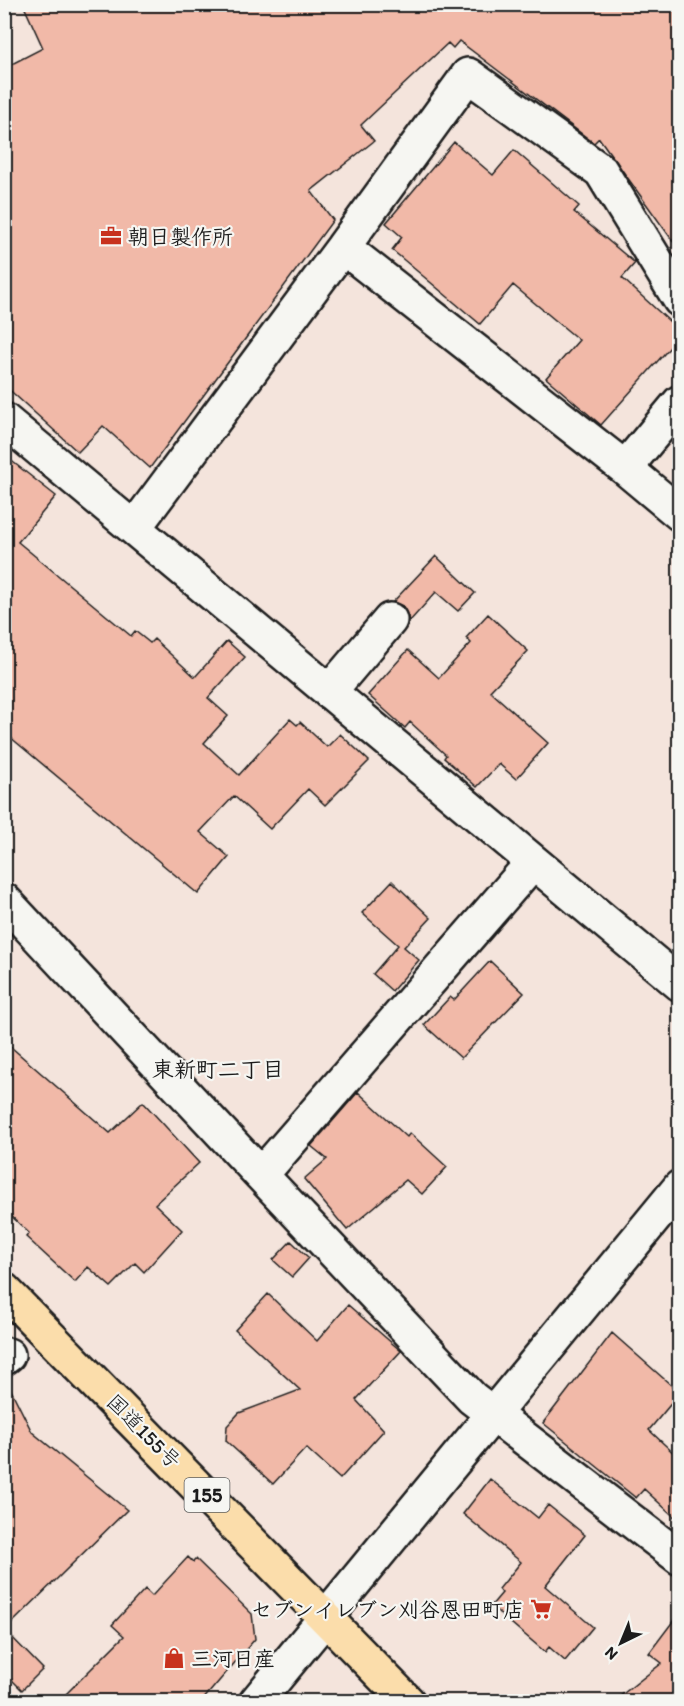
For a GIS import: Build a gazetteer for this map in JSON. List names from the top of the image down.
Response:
{
  "streets": {
    "highway": ["国道155号", "155"]
  },
  "districts": ["東新町二丁目"],
  "places": {
    "office": ["朝日製作所"],
    "supermarket": ["セブンイレブン刈谷恩田町店"],
    "shop": ["三河日産"]
  },
  "north": "bottom left"
}
